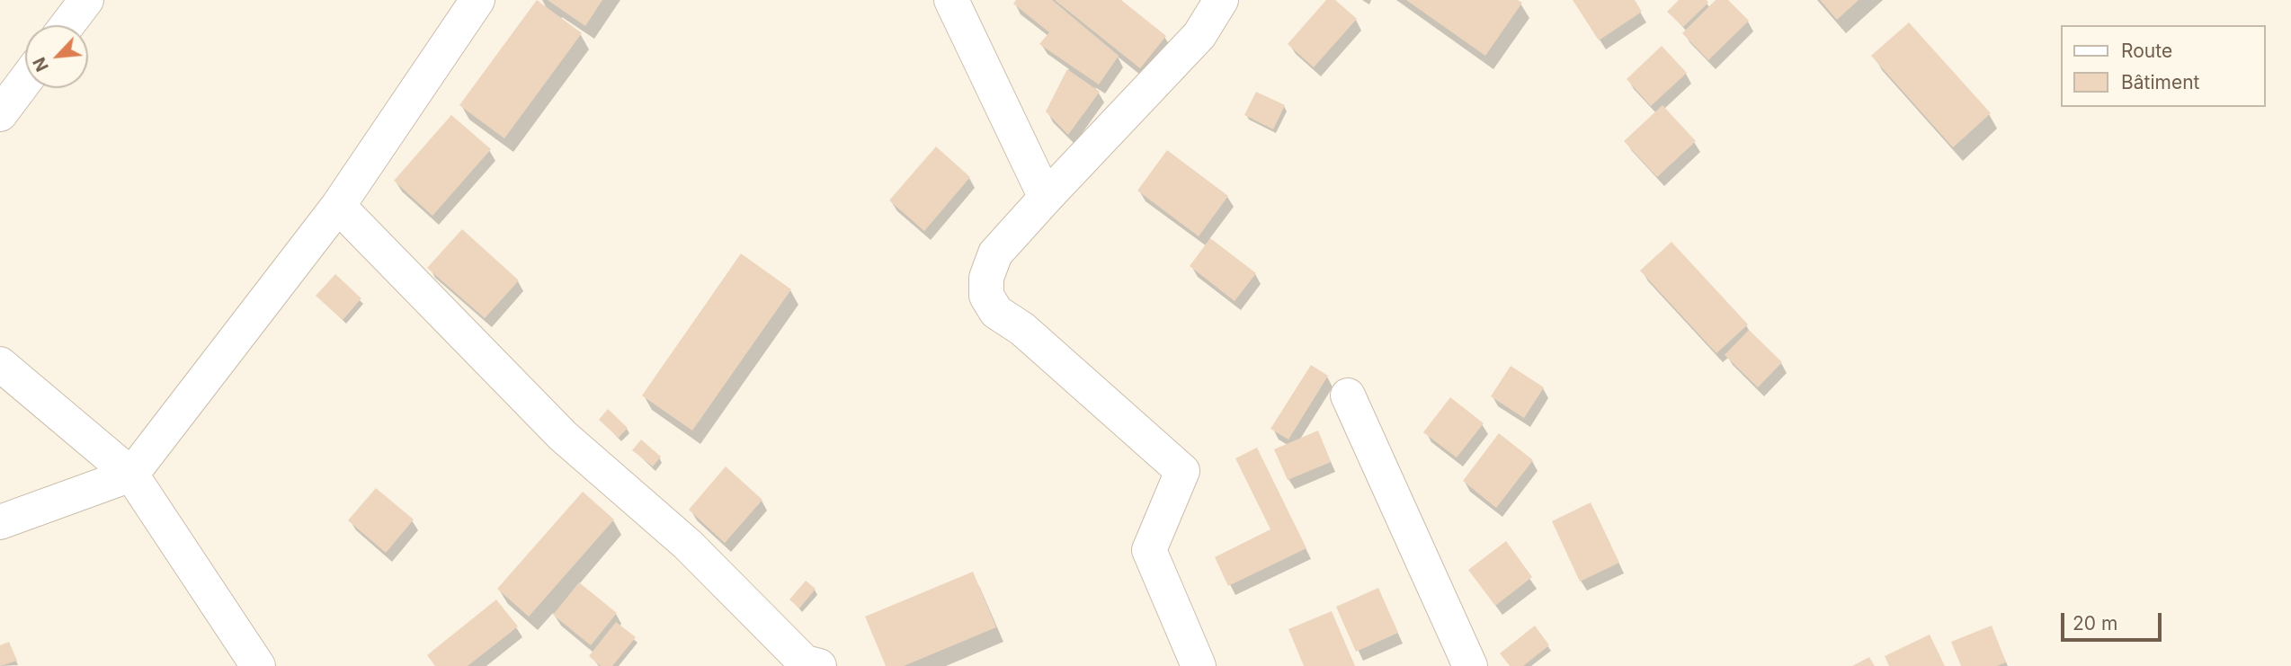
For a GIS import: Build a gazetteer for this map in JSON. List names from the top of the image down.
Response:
{
  "legend": ["Route", "Bâtiment"],
  "scale_bar": "20 m",
  "north": "bottom left"
}
